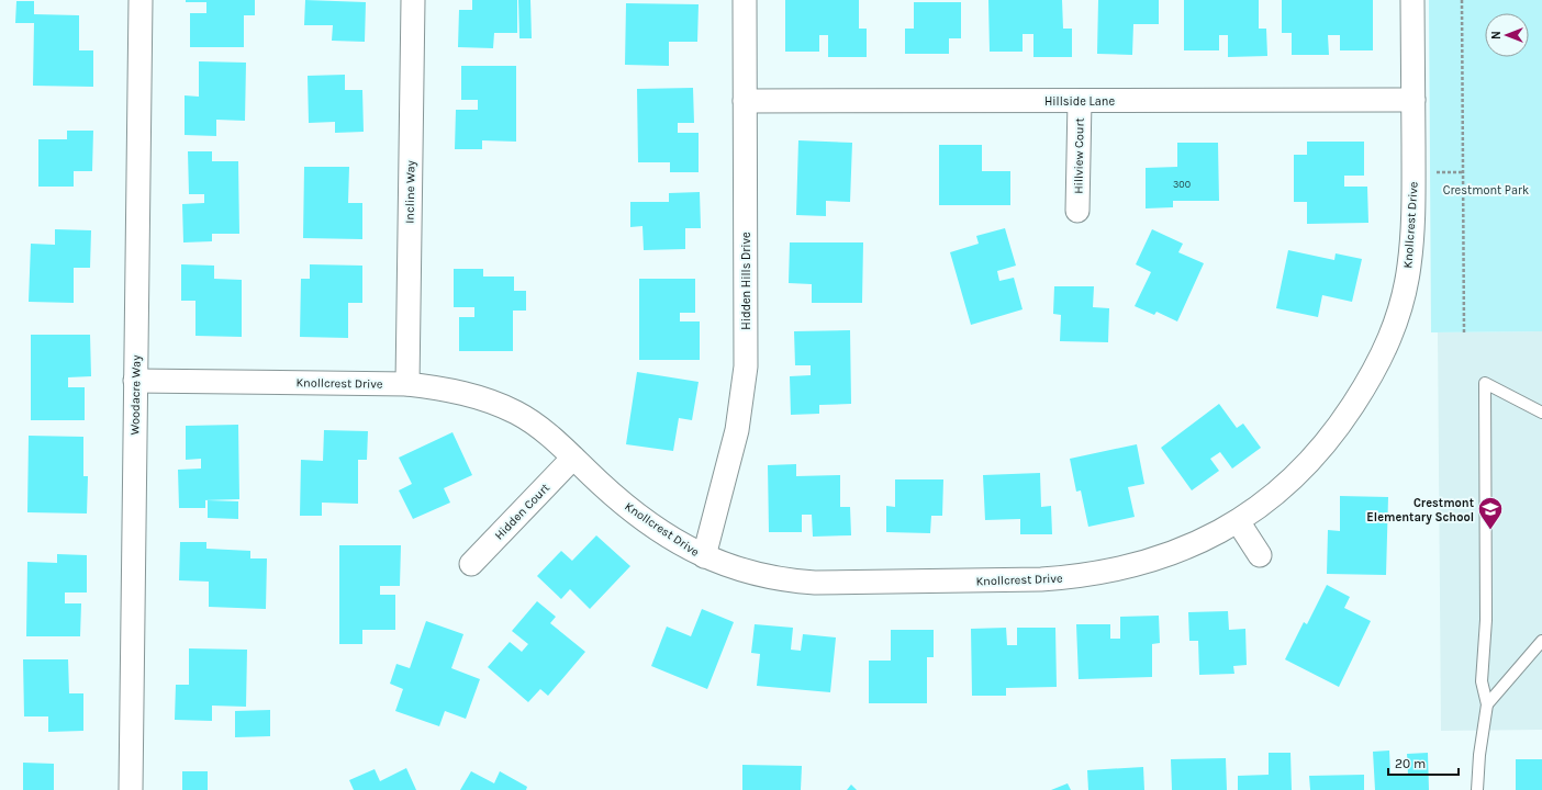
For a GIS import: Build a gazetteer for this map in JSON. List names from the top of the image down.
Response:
{
  "streets": {
    "street": [
      "Hillside Lane",
      "Hillview Court",
      "Incline Way",
      "Knollcrest Drive",
      "Hidden Hills Drive",
      "Woodacre Way",
      "Hidden Court"
    ]
  },
  "crossings": [
    ["Hillside Lane", "Hillview Court"],
    ["Hillside Lane", "Knollcrest Drive"],
    ["Hillside Lane", "Hidden Hills Drive"],
    ["Incline Way", "Knollcrest Drive"],
    ["Knollcrest Drive", "Hidden Hills Drive"],
    ["Knollcrest Drive", "Woodacre Way"],
    ["Knollcrest Drive", "Hidden Court"]
  ],
  "parks": ["Crestmont Park"],
  "places": {
    "school or university": ["Crestmont Elementary School"]
  },
  "house_numbers": ["300"],
  "scale_bar": "20 m",
  "north": "left"
}
